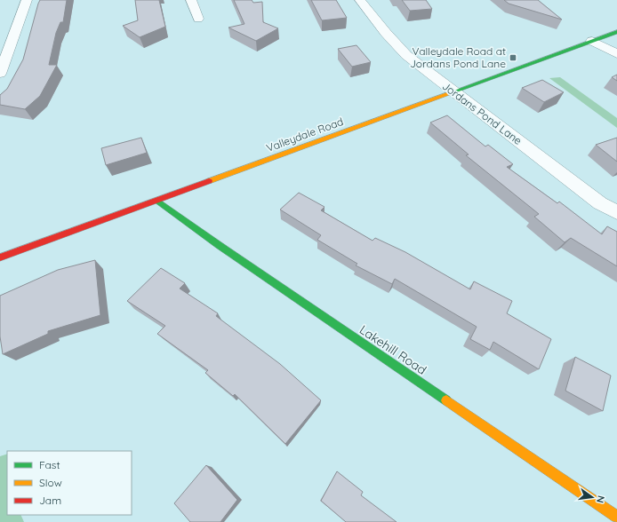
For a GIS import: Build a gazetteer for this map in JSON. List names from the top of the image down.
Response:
{
  "streets": {
    "street": ["Jordans Pond Lane", "Valleydale Road", "Lakehill Road"]
  },
  "crossings": [
    ["Jordans Pond Lane", "Valleydale Road"],
    ["Valleydale Road", "Lakehill Road"]
  ],
  "places": {
    "transit": ["Valleydale Road at Jordans Pond Lane"]
  },
  "legend": ["Fast", "Slow", "Jam"],
  "north": "right"
}
